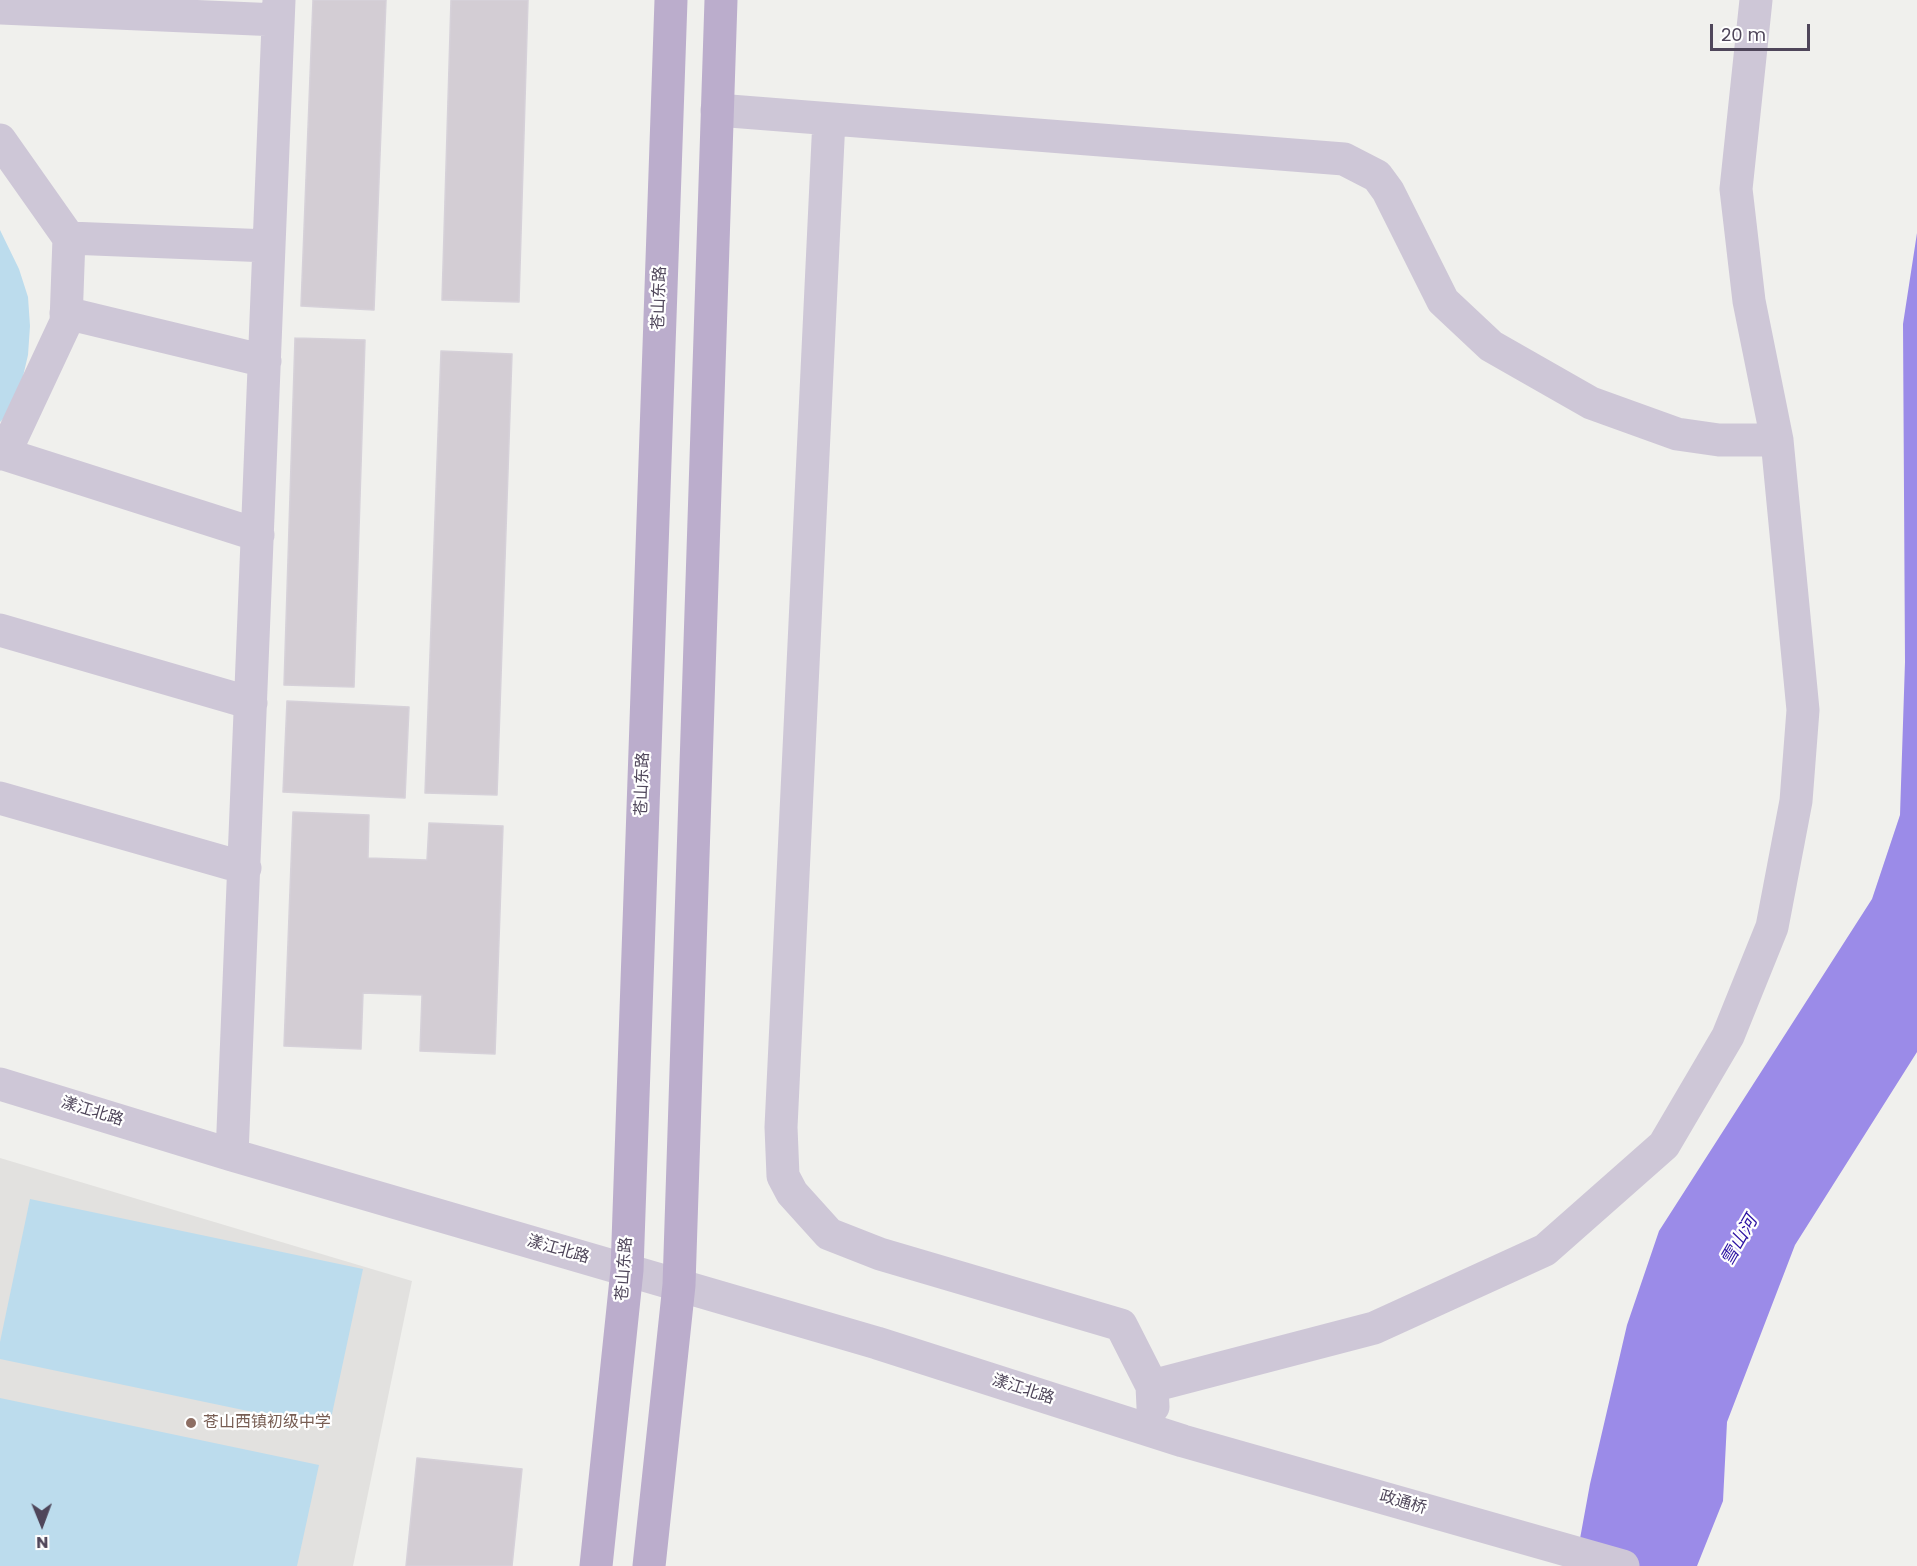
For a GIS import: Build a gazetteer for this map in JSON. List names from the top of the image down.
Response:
{
  "streets": {
    "main road": ["苍山东路"],
    "street": ["漾江北路", "政通桥"]
  },
  "crossings": [
    ["苍山东路", "漾江北路"],
    ["漾江北路", "政通桥"]
  ],
  "water": ["雪山河"],
  "places": ["苍山西镇初级中学"],
  "scale_bar": "20 m",
  "north": "bottom"
}
